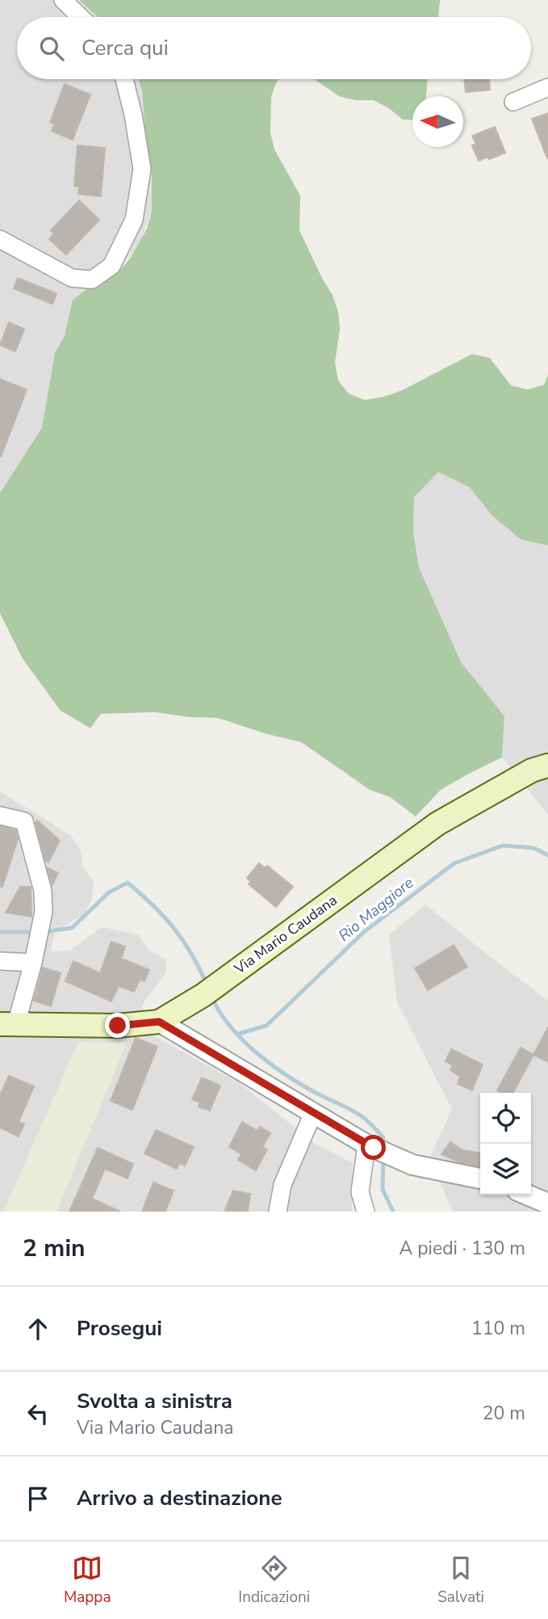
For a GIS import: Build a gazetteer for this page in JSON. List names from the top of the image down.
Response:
{
  "streets": {
    "main road": ["Via Mario Caudana"]
  },
  "water": ["Rio Maggiore"],
  "north": "left",
  "page": {
    "search": "Cerca qui",
    "heading": ["2 min", "A piedi · 130 m"],
    "list": [
      ["Prosegui", "110 m"],
      ["Svolta a sinistra", "Via Mario Caudana", "20 m"],
      "Arrivo a destinazione"
    ],
    "nav": ["Mappa", "Indicazioni", "Salvati"]
  }
}
